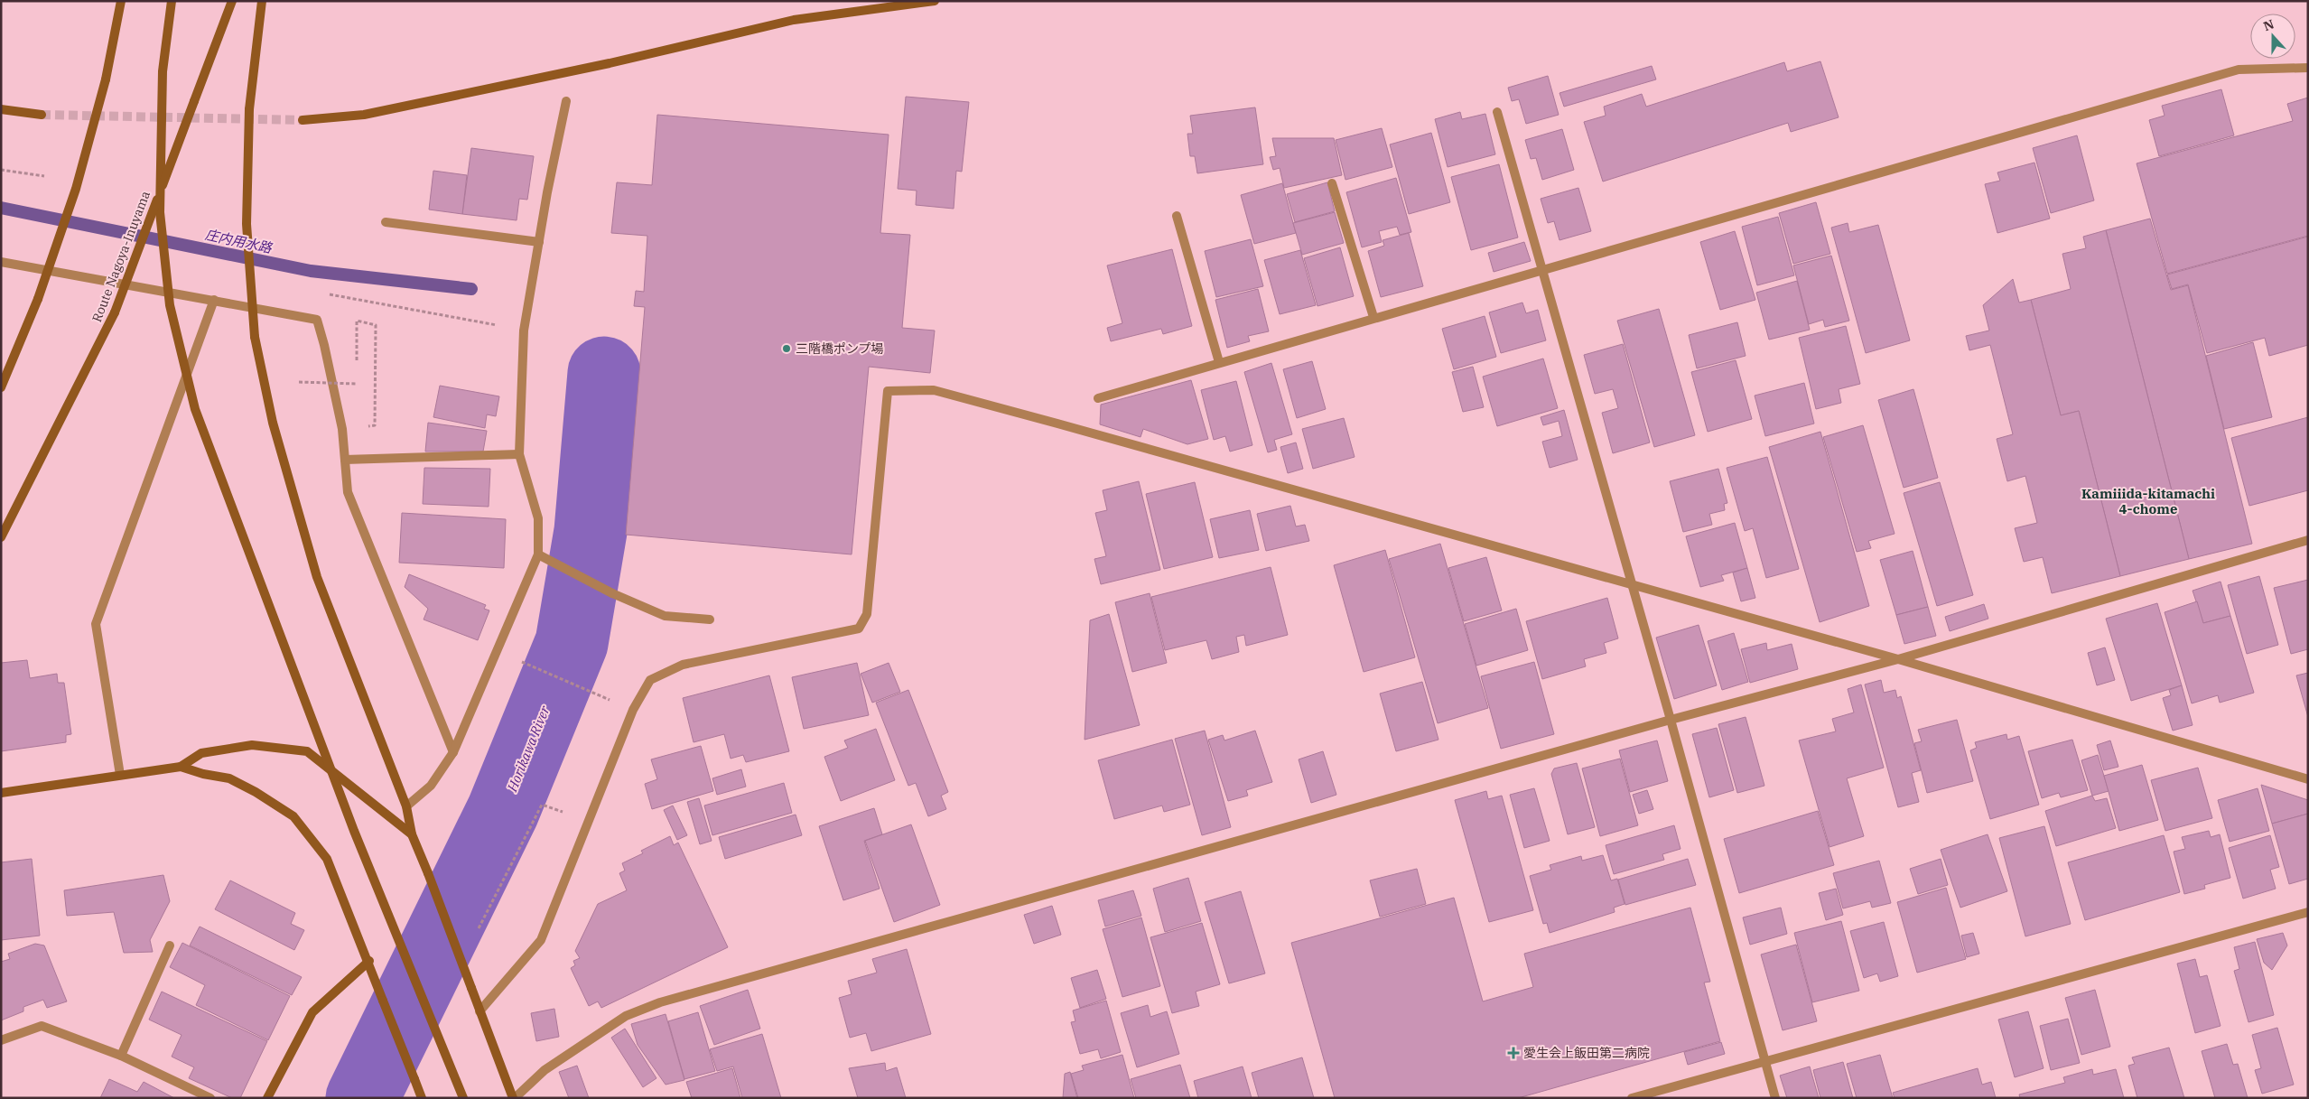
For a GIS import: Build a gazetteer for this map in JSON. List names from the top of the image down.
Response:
{
  "streets": {
    "street": ["Route Nagoya-Inuyama"]
  },
  "districts": ["Kamiiida-kitamachi 4-chome"],
  "water": ["庄内用水路", "Horikawa River"],
  "places": {
    "other": ["三階橋ポンプ場"],
    "health": ["愛生会上飯田第二病院"]
  },
  "north": "top"
}
